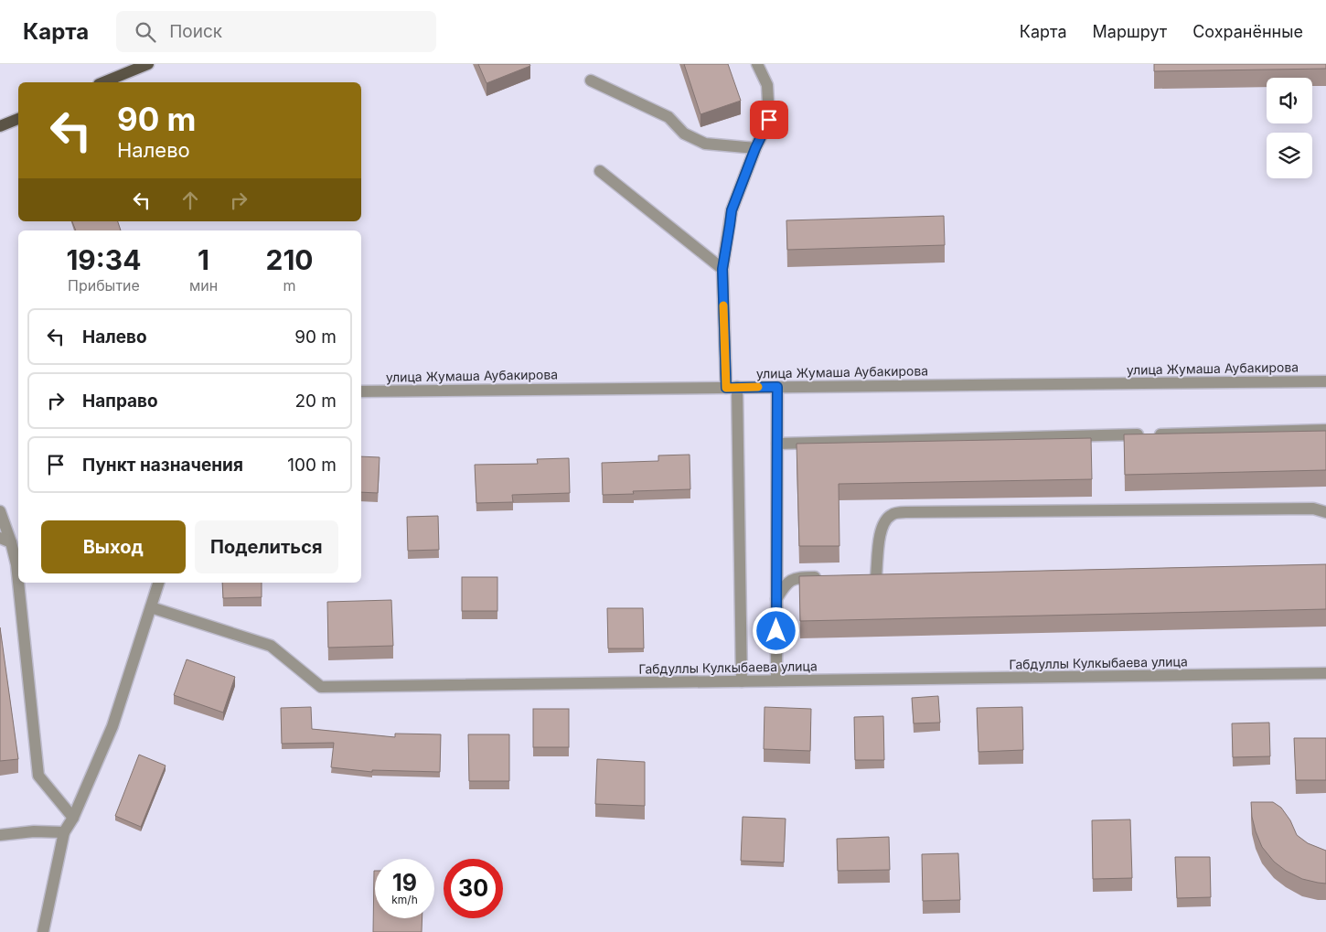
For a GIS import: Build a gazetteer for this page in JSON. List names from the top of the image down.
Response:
{
  "streets": {
    "street": ["улица Жумаша Аубакирова", "Габдуллы Кулкыбаева улица"]
  },
  "page": {
    "header": "Карта",
    "search": "Поиск",
    "nav": ["Карта", "Маршрут", "Сохранённые"],
    "turn": ["90 m", "Налево"],
    "eta": [
      "19:34",
      "Прибытие",
      "1",
      "мин",
      "210",
      "m"
    ],
    "list": [
      {
        "name": "Налево",
        "value": "90 m"
      },
      {
        "name": "Направо",
        "value": "20 m"
      },
      {
        "name": "Пункт назначения",
        "value": "100 m"
      }
    ],
    "buttons": ["Выход", "Поделиться"],
    "speed": "19 km/h",
    "limit": "30"
  }
}
